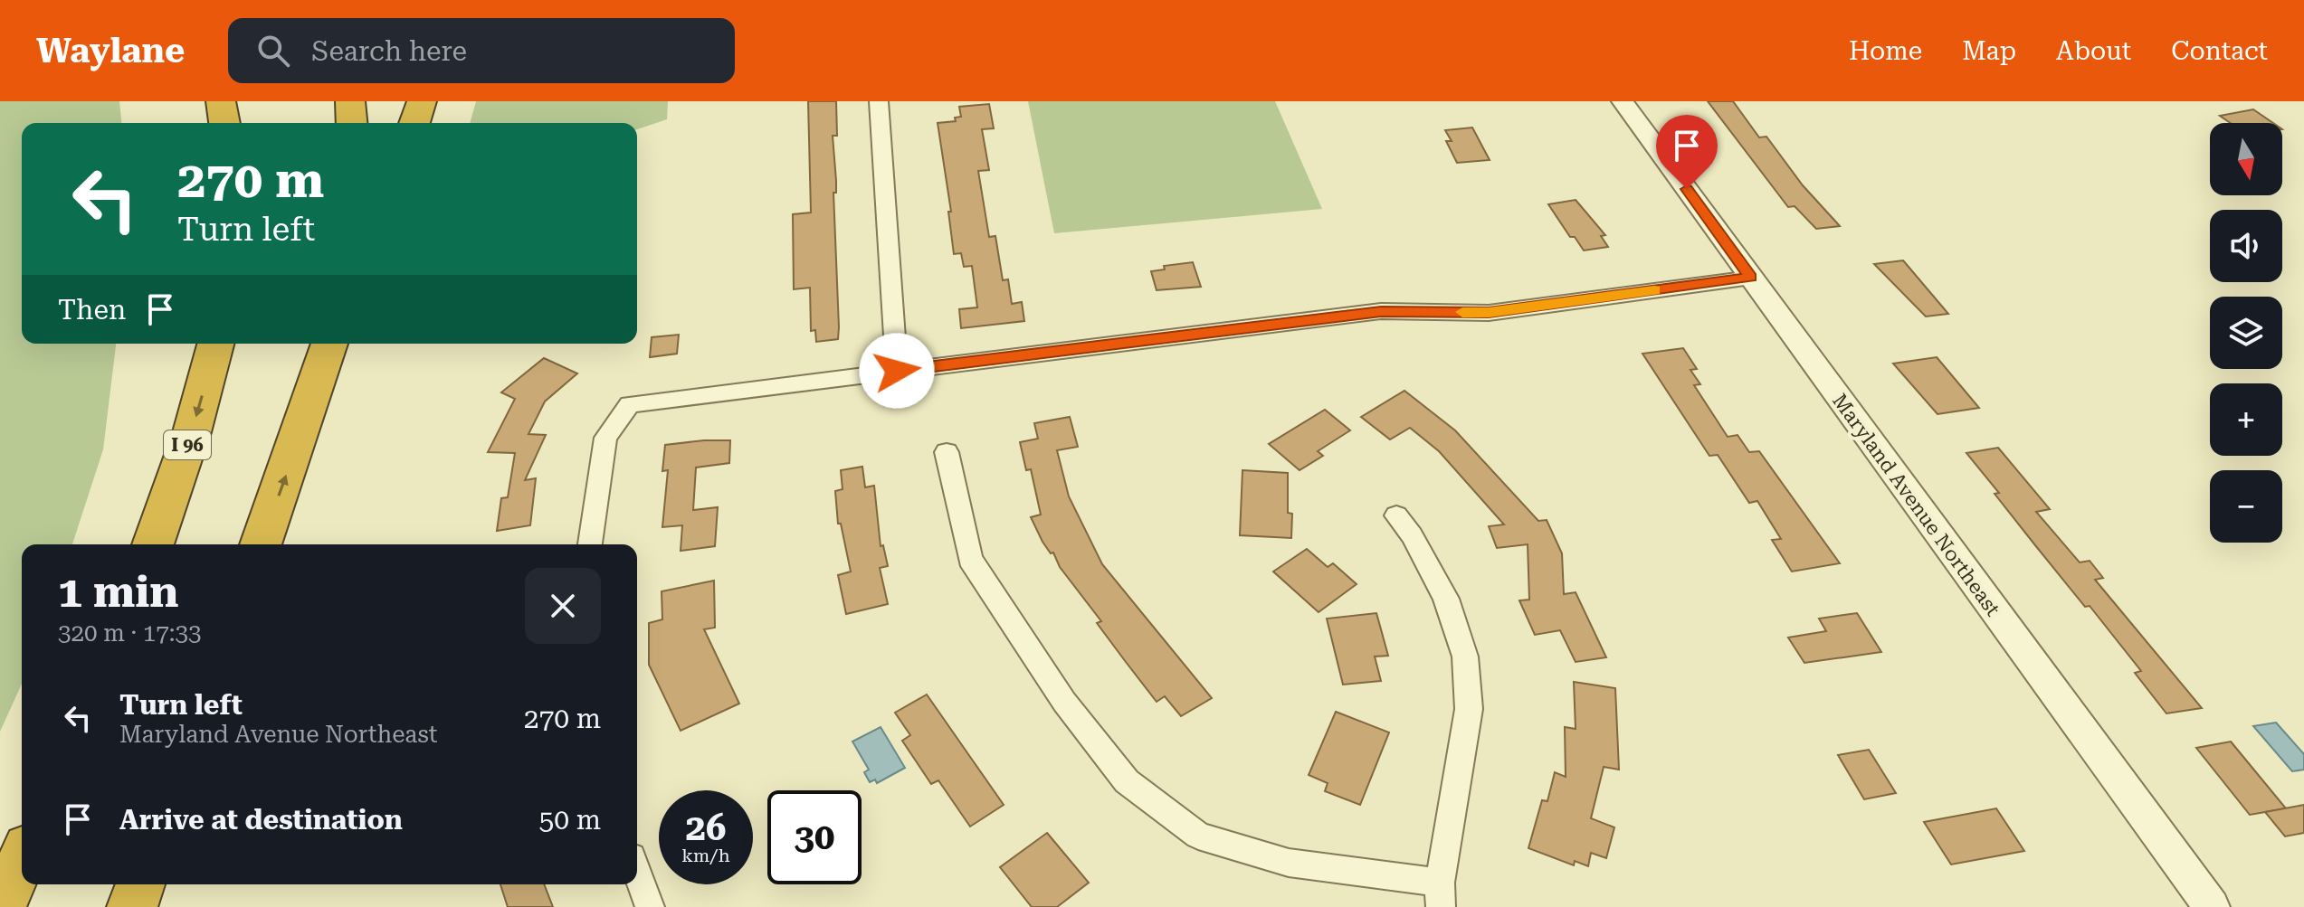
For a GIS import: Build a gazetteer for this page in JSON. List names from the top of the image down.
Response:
{
  "streets": {
    "highway": ["I 96"],
    "street": ["Maryland Avenue Northeast"]
  },
  "north": "bottom",
  "page": {
    "header": "Waylane",
    "search": "Search here",
    "nav": [
      "Home",
      "Map",
      "About",
      "Contact"
    ],
    "map_buttons": ["+", "−"],
    "turn": ["270 m", "Turn left"],
    "then": "Then",
    "heading": ["1 min", "320 m · 17:33"],
    "list": [
      {
        "name": "Turn left",
        "note": "Maryland Avenue Northeast",
        "value": "270 m"
      },
      {
        "name": "Arrive at destination",
        "value": "50 m"
      }
    ],
    "speed": "26 km/h",
    "limit": "30"
  }
}
